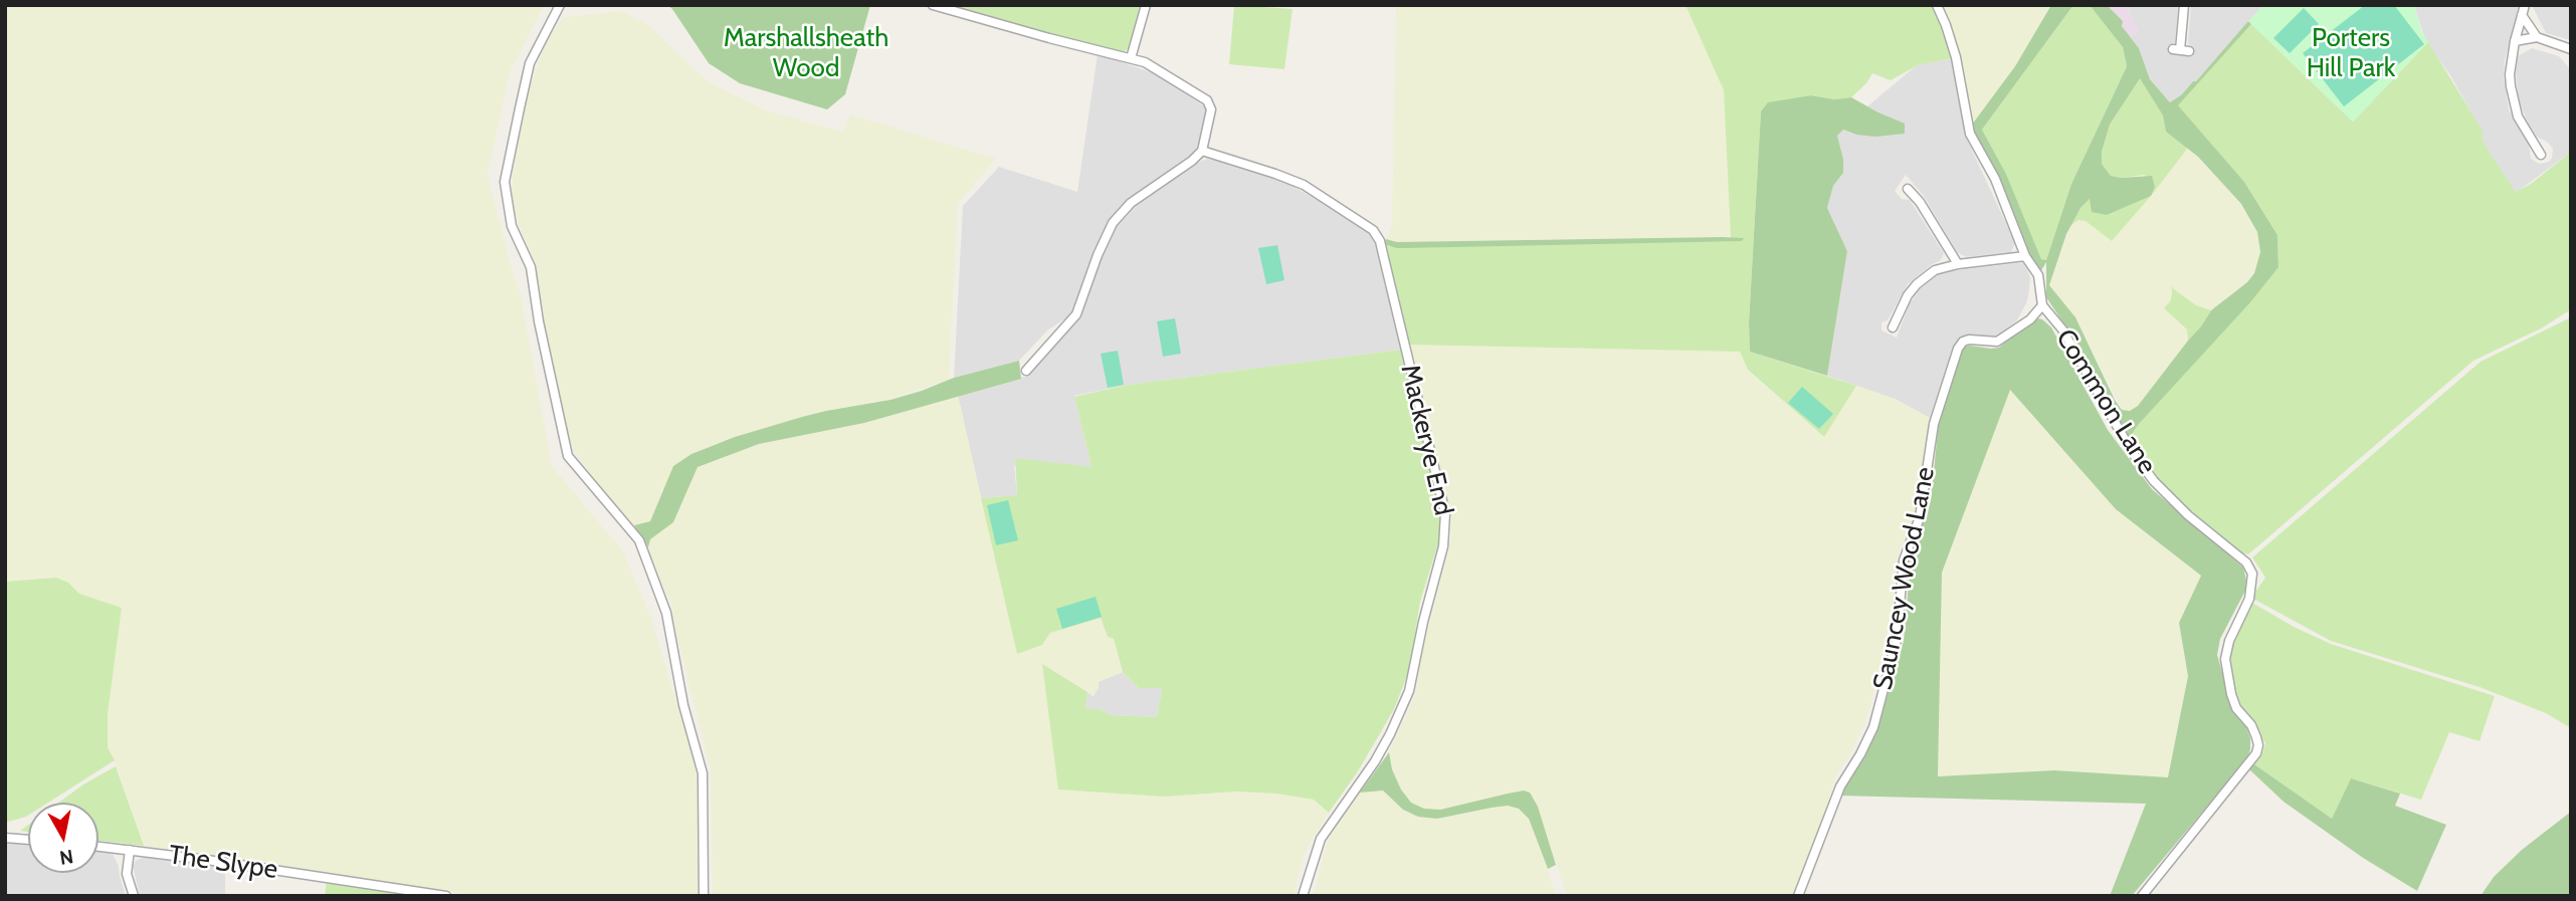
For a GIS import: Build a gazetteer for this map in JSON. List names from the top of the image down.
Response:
{
  "streets": {
    "street": [
      "Common Lane",
      "Mackerye End",
      "Sauncey Wood Lane",
      "The Slype"
    ]
  },
  "crossings": [
    ["Common Lane", "Sauncey Wood Lane"]
  ],
  "parks": ["Marshallsheath Wood", "Porters Hill Park"],
  "north": "bottom"
}
